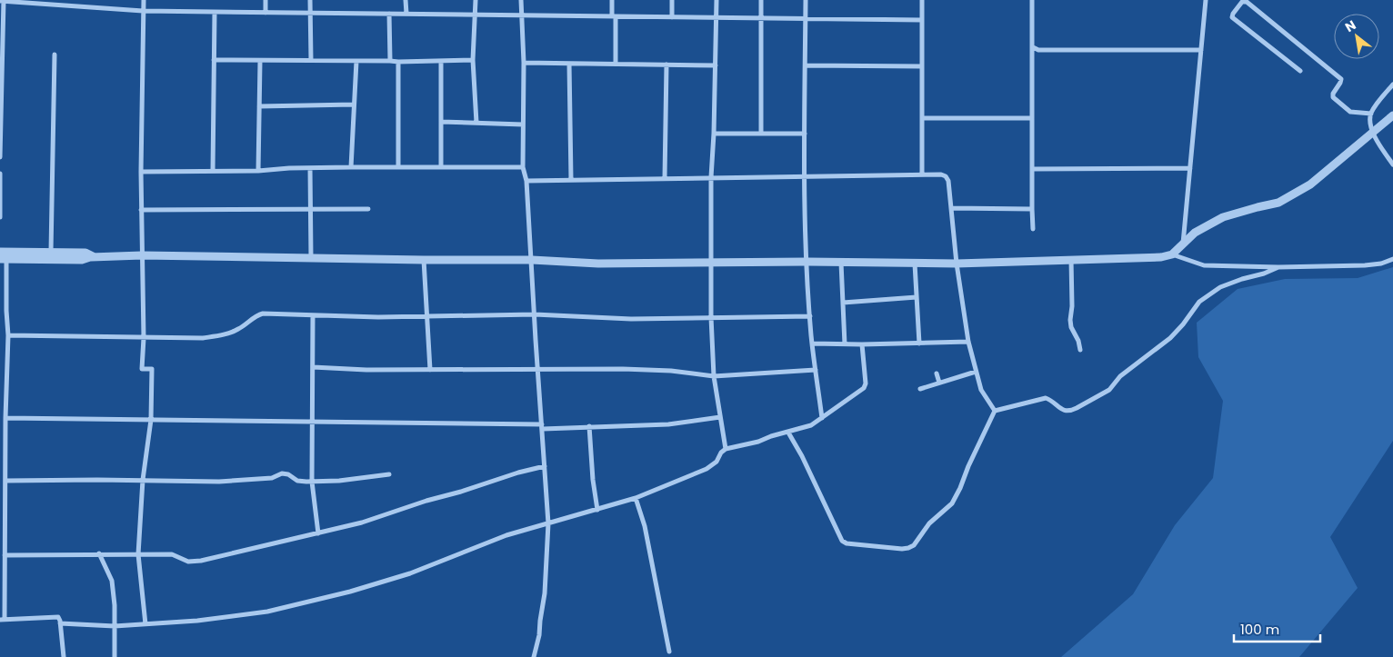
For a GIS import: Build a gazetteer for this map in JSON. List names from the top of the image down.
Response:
{
  "scale_bar": "100 m",
  "north": "top left"
}
